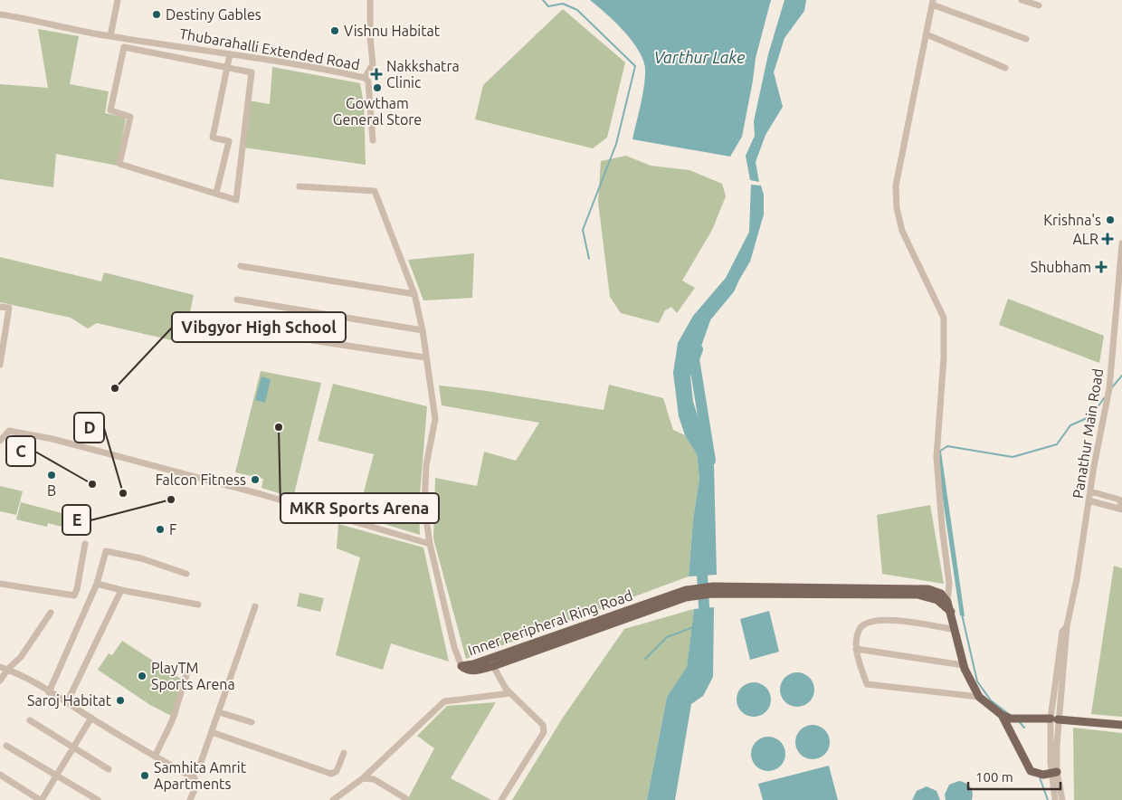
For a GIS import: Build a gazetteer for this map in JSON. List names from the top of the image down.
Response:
{
  "streets": {
    "main road": ["Inner Peripheral Ring Road"],
    "street": ["Thubarahalli Extended Road", "Panathur Main Road"]
  },
  "water": ["Varthur Lake"],
  "places": {
    "other": [
      "Destiny Gables",
      "Vishnu Habitat",
      "Gowtham General Store",
      "Krishna's",
      "Vibgyor High School",
      "MKR Sports Arena",
      "B",
      "Falcon Fitness",
      "C",
      "D",
      "E",
      "F",
      "PlayTM Sports Arena",
      "Saroj Habitat",
      "Samhita Amrit Apartments"
    ],
    "health": ["Nakkshatra Clinic", "ALR", "Shubham"]
  },
  "scale_bar": "100 m"
}
